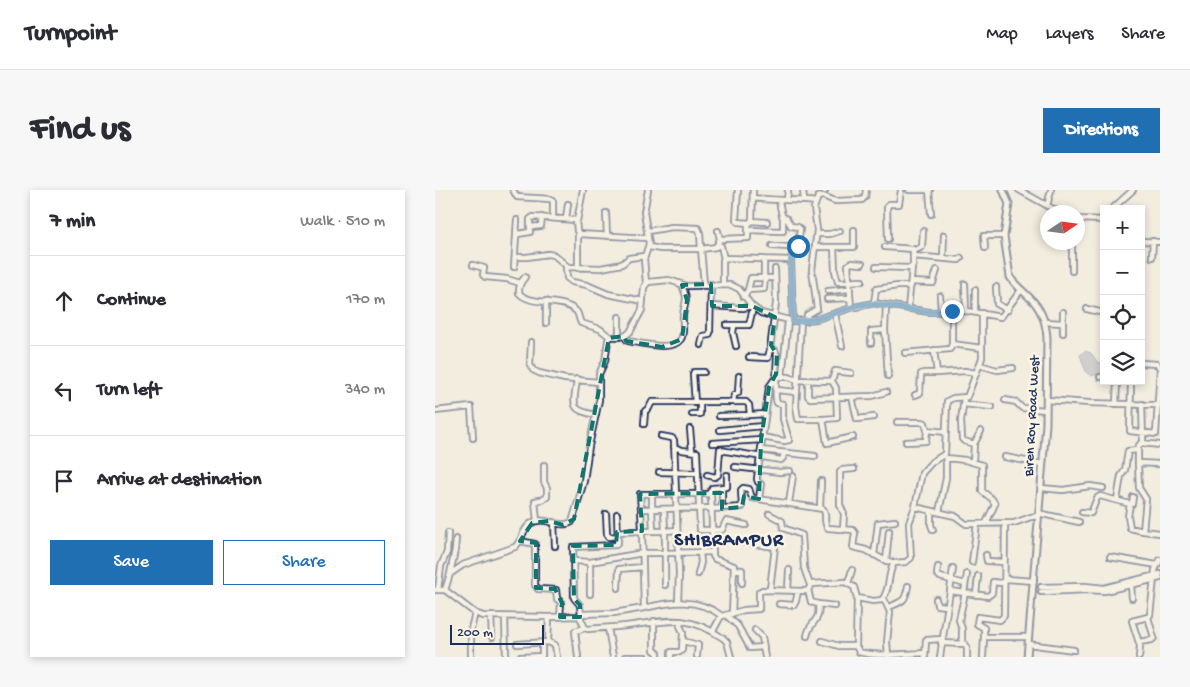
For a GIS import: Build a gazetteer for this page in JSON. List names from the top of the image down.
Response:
{
  "streets": {
    "main road": ["Biren Roy Road West"]
  },
  "districts": ["SHIBRAMPUR"],
  "scale_bar": "200 m",
  "north": "right",
  "page": {
    "header": "Turnpoint",
    "nav": ["Map", "Layers", "Share"],
    "buttons": [
      "Directions",
      ["Save", "Share"]
    ],
    "title": "Find us",
    "heading": ["7 min", "Walk · 510 m"],
    "map_buttons": ["+", "−"],
    "list": [
      ["Continue", "170 m"],
      ["Turn left", "340 m"],
      "Arrive at destination"
    ],
    "scale": "200 m"
  }
}
